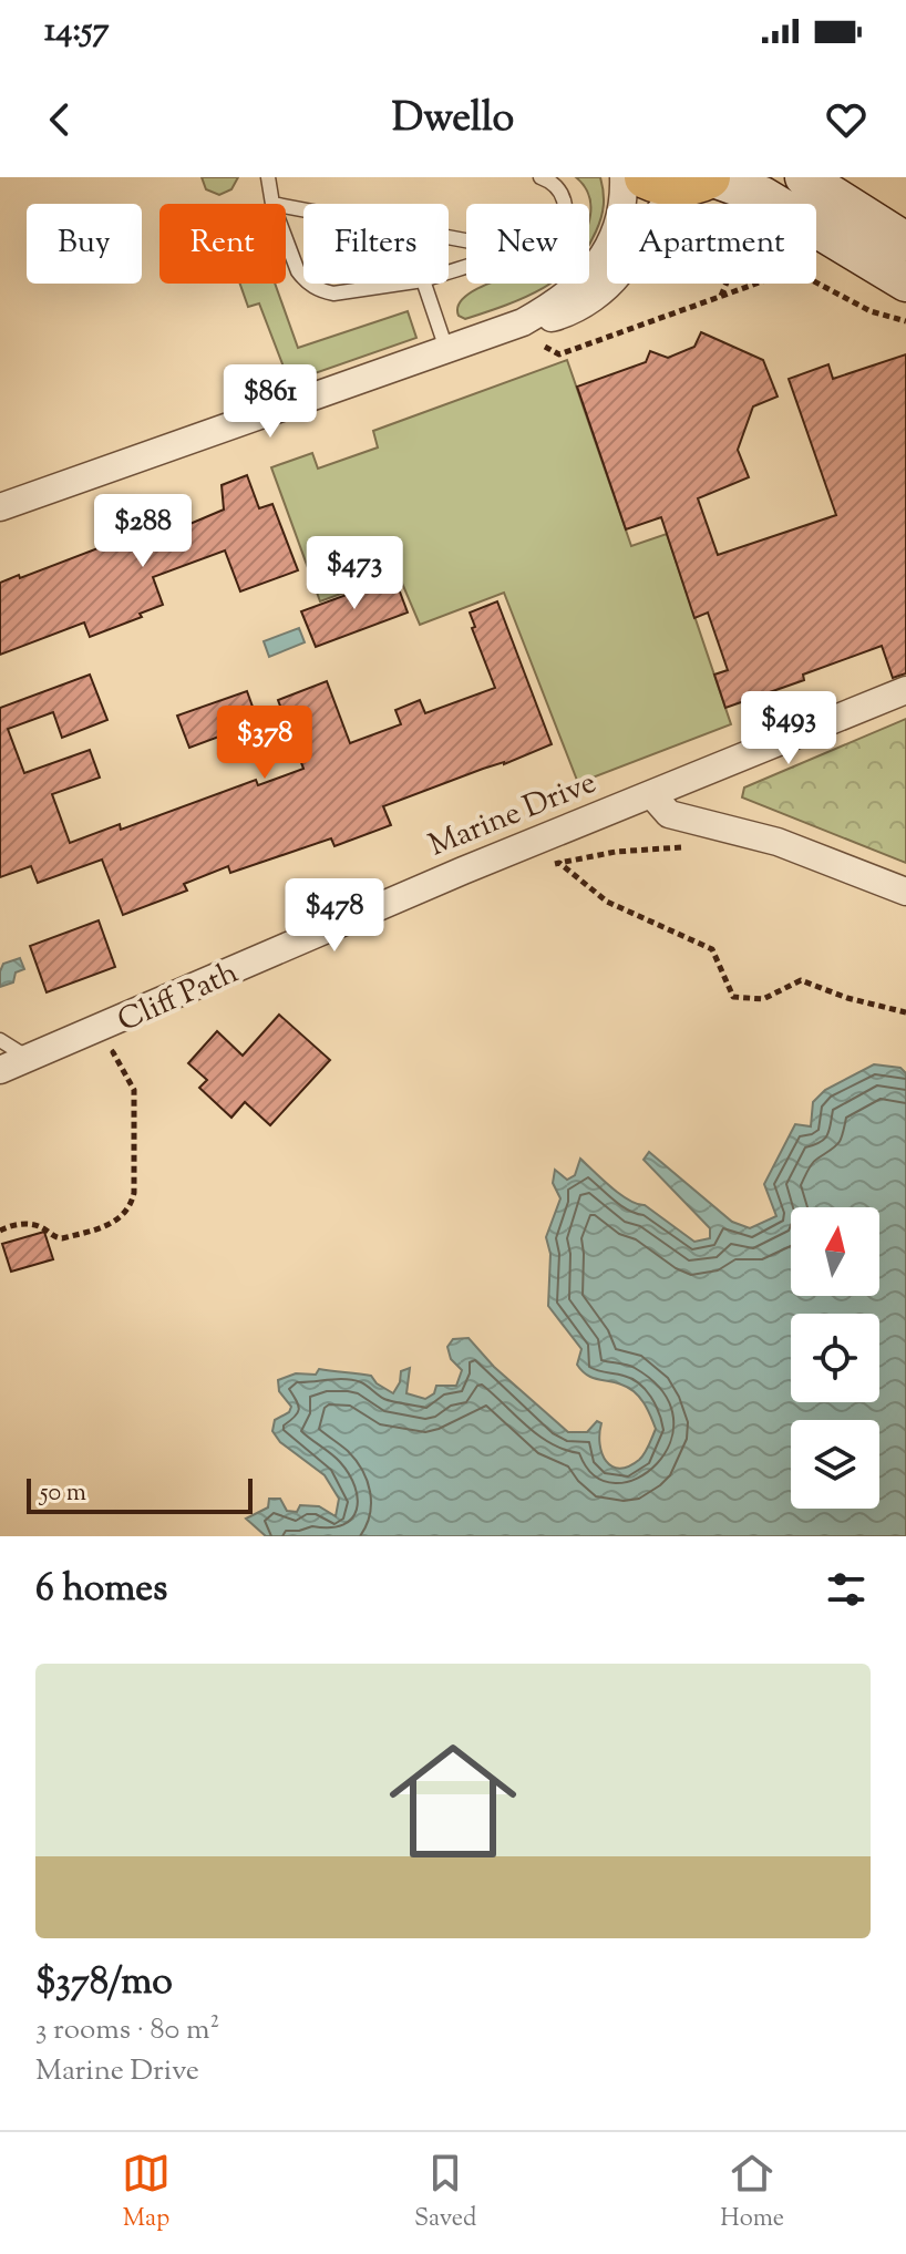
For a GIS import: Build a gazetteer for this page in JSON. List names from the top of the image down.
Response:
{
  "streets": {
    "street": ["Marine Drive"],
    "path": ["Cliff Path"]
  },
  "scale_bar": "50 m",
  "north": "top",
  "page": {
    "status": "14:57",
    "header": "Dwello",
    "chip": [
      "Buy",
      "Rent",
      "Filters",
      "New",
      "Apartment"
    ],
    "price": [
      "$861",
      "$288",
      "$473",
      "$493",
      "$378",
      "$478"
    ],
    "scale": "50 m",
    "heading": "6 homes",
    "list": [
      {
        "name": "$378/mo",
        "note": "3 rooms · 80 m² · Marine Drive"
      }
    ],
    "tabs": ["Map", "Saved", "Home"]
  }
}
